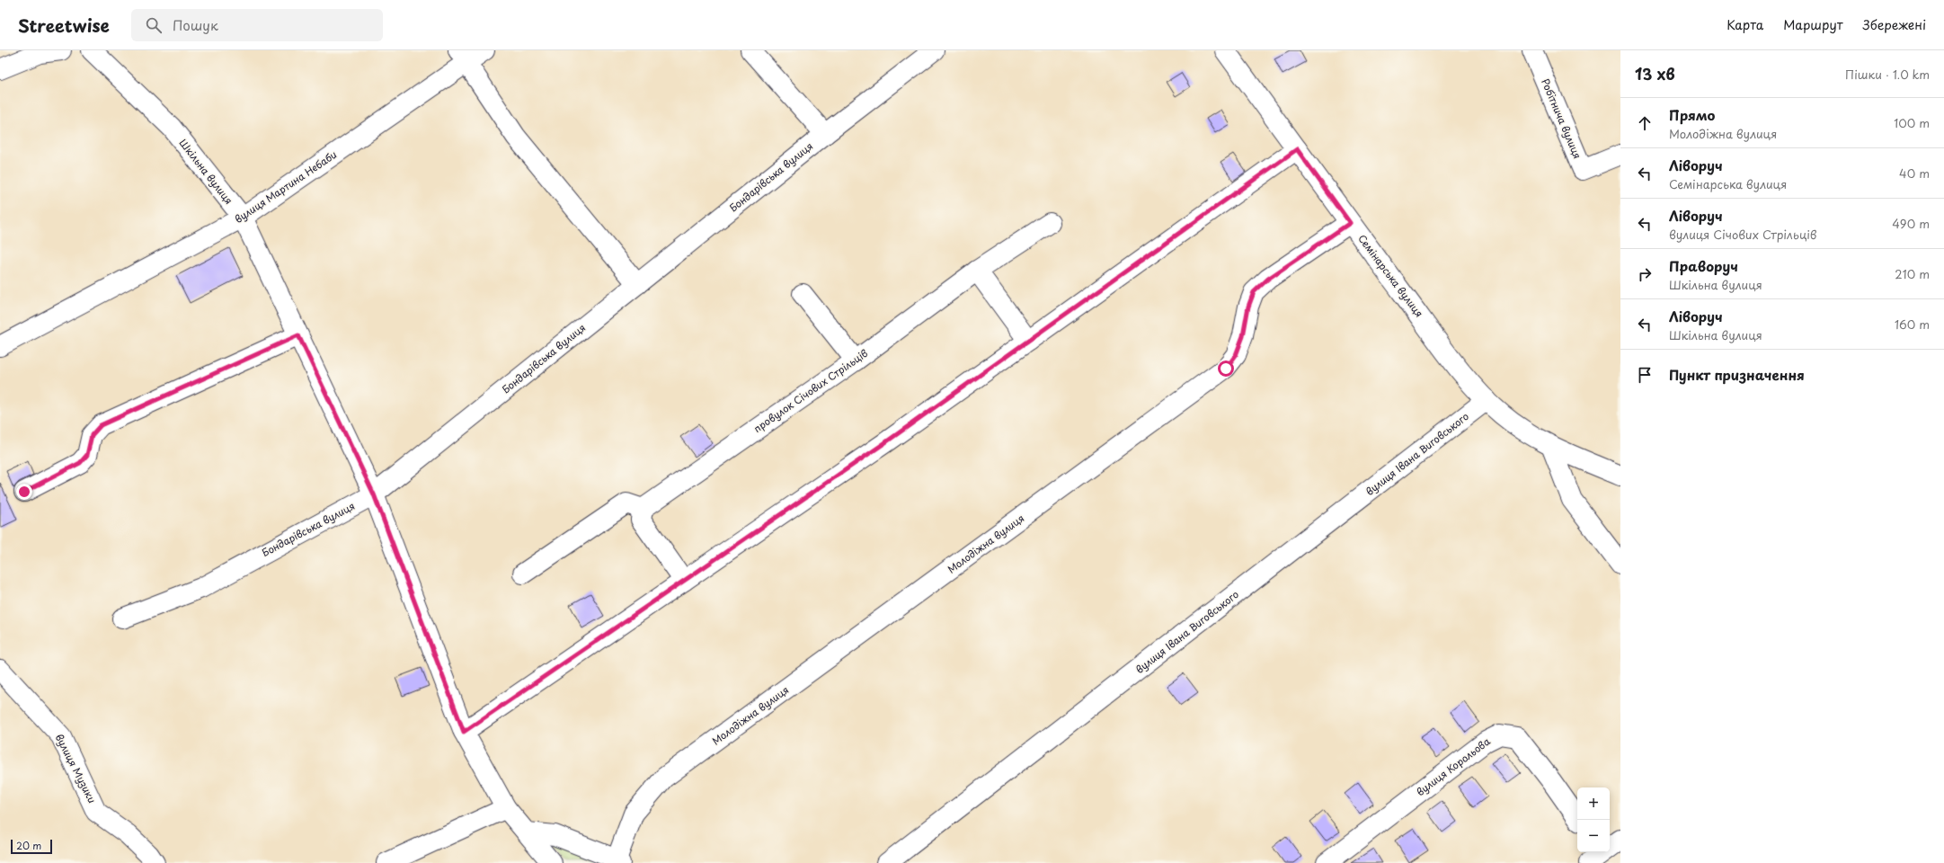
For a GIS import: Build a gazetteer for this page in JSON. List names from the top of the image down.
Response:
{
  "streets": {
    "street": [
      "Робітнича вулиця",
      "Шкільна вулиця",
      "Бондарівська вулиця",
      "вулиця Мартина Небаби",
      "Семінарська вулиця",
      "провулок Січових Стрільців",
      "вулиця Івана Виговського",
      "Молодіжна вулиця",
      "вулиця Корольова",
      "вулиця Музики"
    ]
  },
  "crossings": [
    ["Шкільна вулиця", "Бондарівська вулиця"],
    ["Шкільна вулиця", "вулиця Мартина Небаби"],
    ["Семінарська вулиця", "вулиця Івана Виговського"],
    ["Семінарська вулиця", "Молодіжна вулиця"]
  ],
  "scale_bar": "20 m",
  "page": {
    "header": "Streetwise",
    "search": "Пошук",
    "nav": ["Карта", "Маршрут", "Збережені"],
    "heading": ["13 хв", "Пішки · 1.0 km"],
    "list": [
      ["Прямо", "Молодіжна вулиця", "100 m"],
      ["Ліворуч", "Семінарська вулиця", "40 m"],
      ["Ліворуч", "вулиця Січових Стрільців", "490 m"],
      ["Праворуч", "Шкільна вулиця", "210 m"],
      ["Ліворуч", "Шкільна вулиця", "160 m"],
      "Пункт призначення"
    ],
    "map_buttons": ["+", "−"],
    "scale": "20 m"
  }
}
